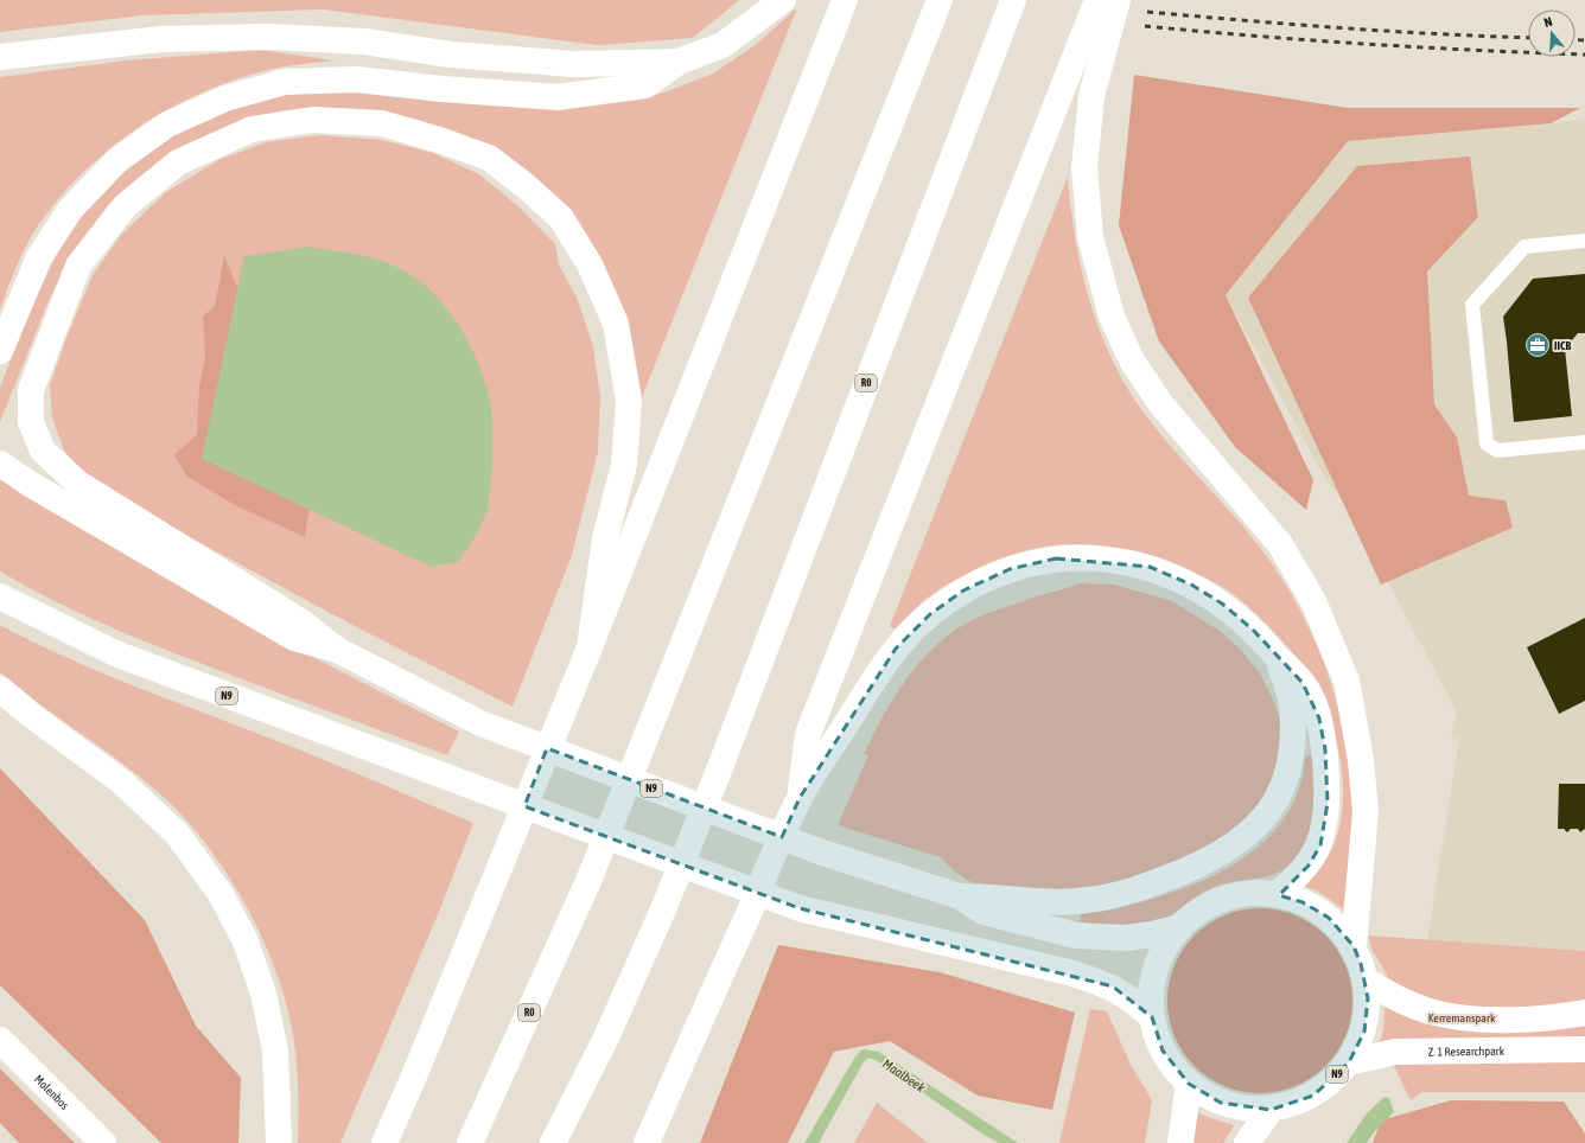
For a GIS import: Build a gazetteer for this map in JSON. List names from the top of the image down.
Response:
{
  "streets": {
    "main road": [
      "R0",
      "N9",
      "Z. 1 Researchpark",
      "Molenbos"
    ]
  },
  "crossings": [
    ["N9", "Z. 1 Researchpark"]
  ],
  "water": ["Maalbeek"],
  "parks": ["Kerremanspark"],
  "places": {
    "office": ["IICB"]
  },
  "north": "top"
}
